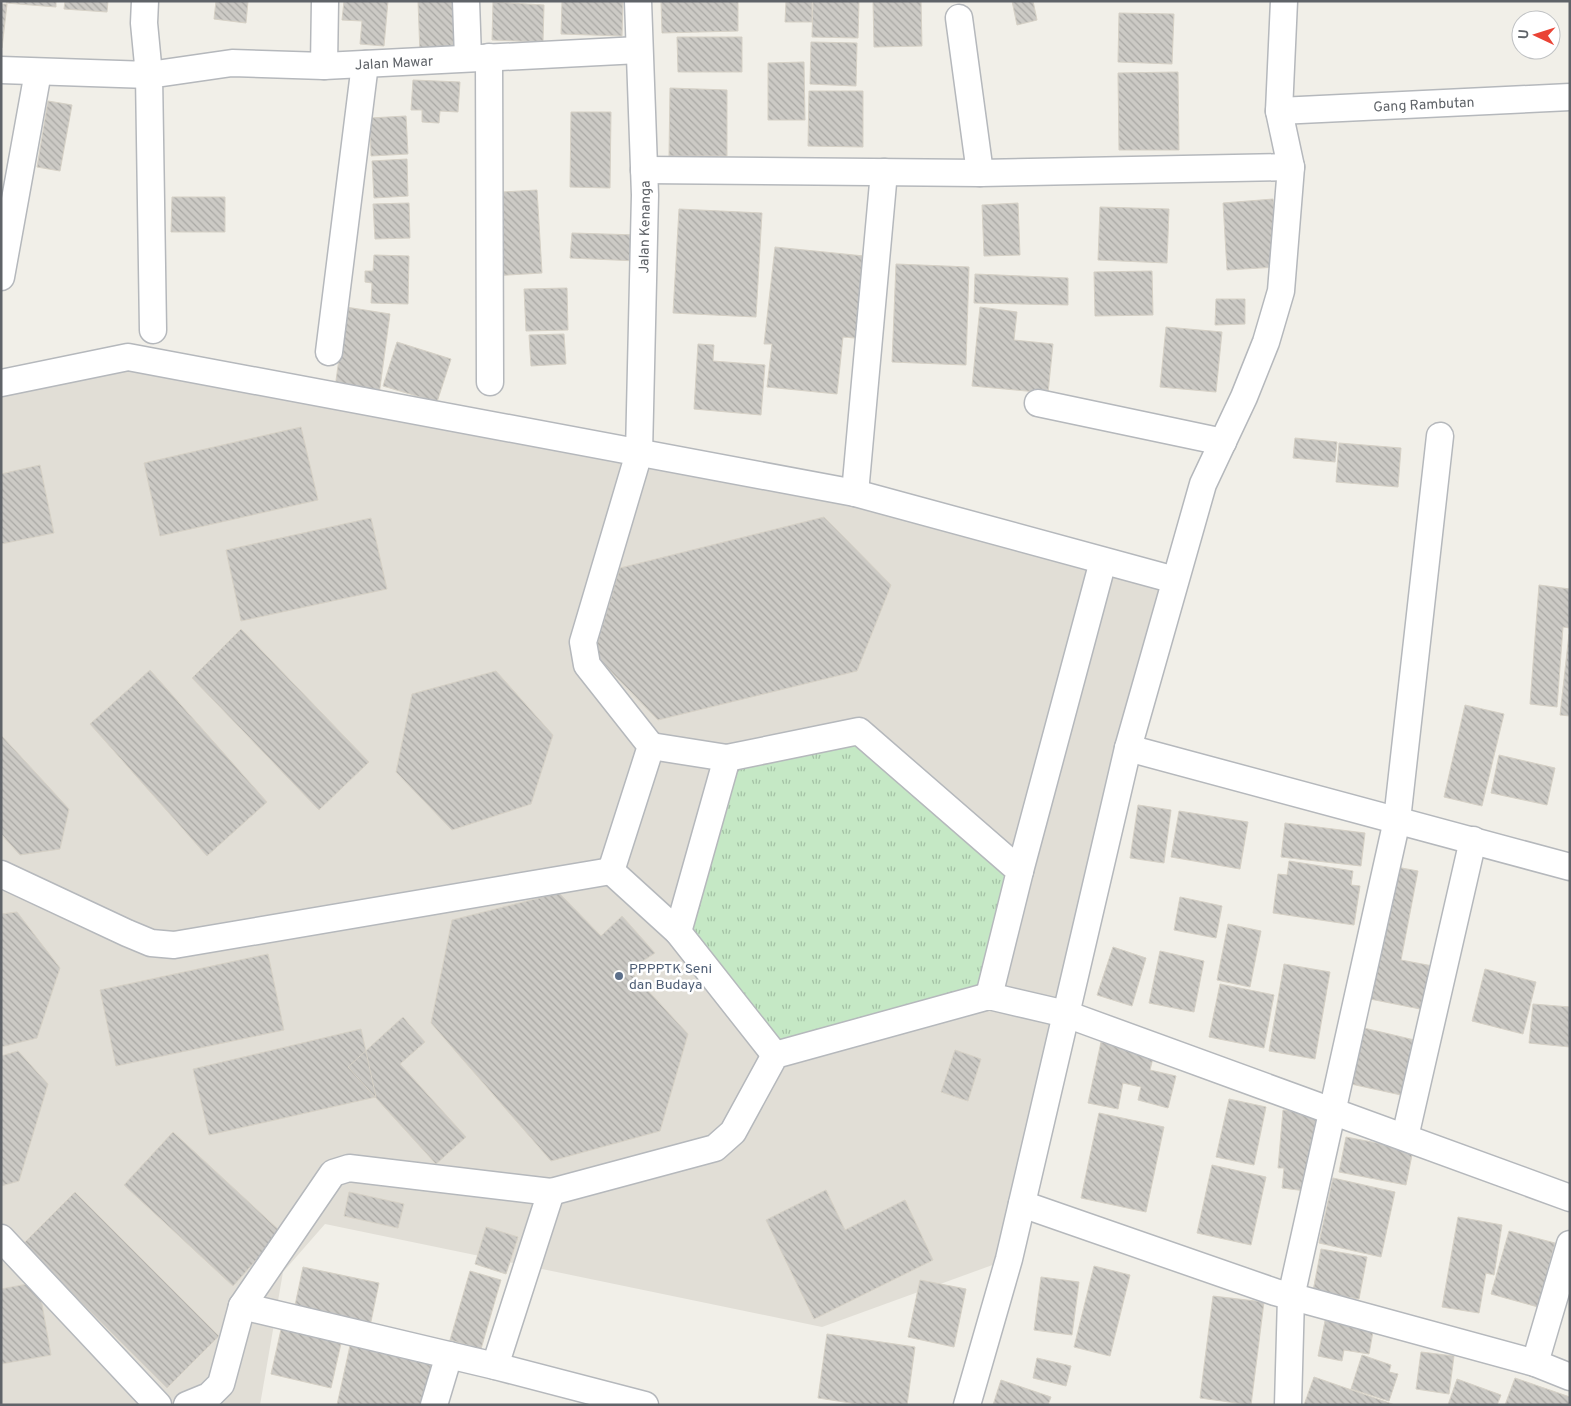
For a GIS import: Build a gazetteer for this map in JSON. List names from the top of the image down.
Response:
{
  "streets": {
    "street": ["Jalan Mawar", "Gang Rambutan", "Jalan Kenanga"]
  },
  "crossings": [
    ["Jalan Mawar", "Jalan Kenanga"]
  ],
  "places": ["PPPPTK Seni dan Budaya"],
  "north": "left"
}
